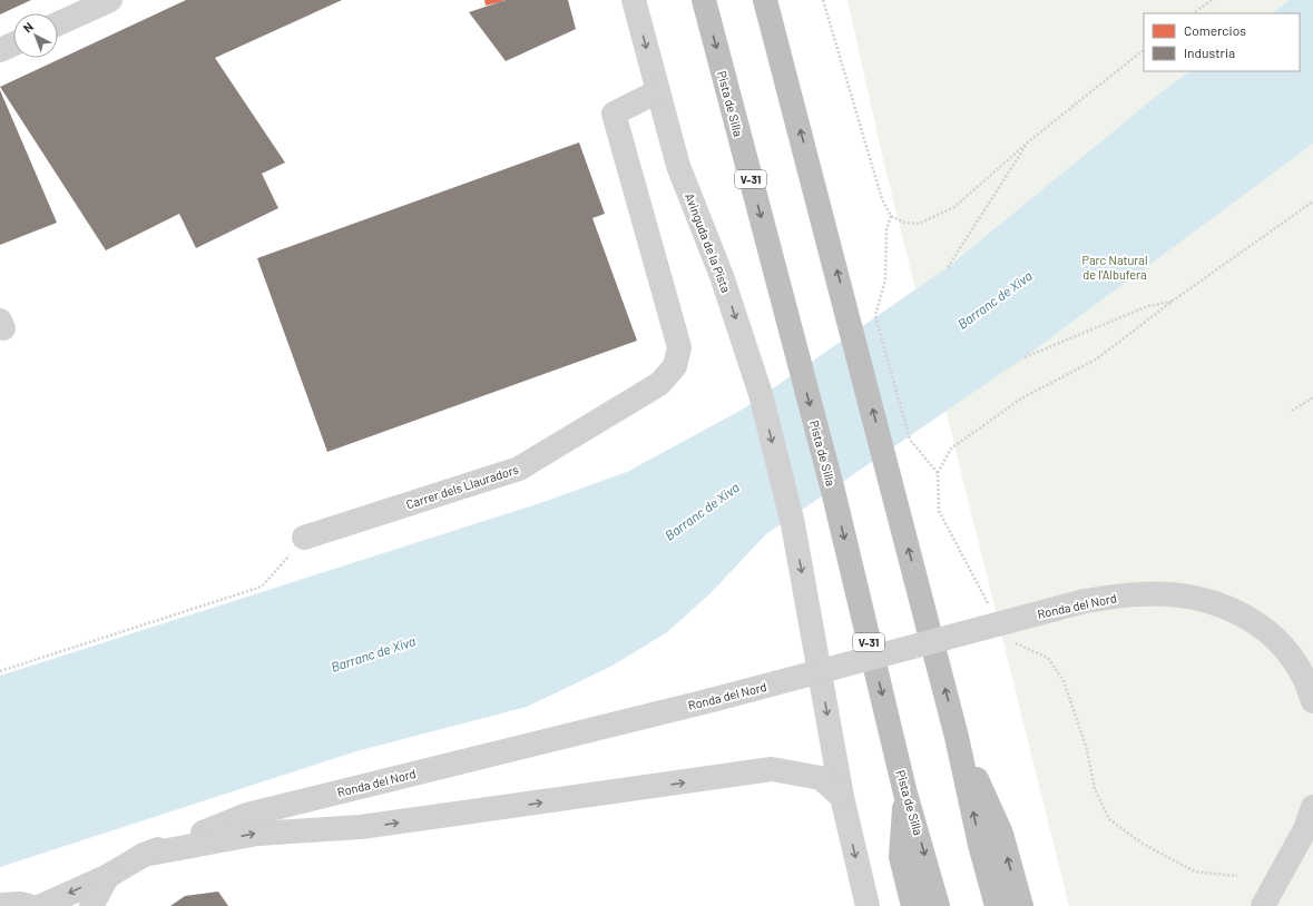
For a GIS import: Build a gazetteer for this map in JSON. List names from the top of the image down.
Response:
{
  "streets": {
    "highway": ["Pista de Silla", "V-31"],
    "street": ["Avinguda de la Pista", "Carrer dels Llauradors", "Ronda del Nord"]
  },
  "crossings": [
    ["Avinguda de la Pista", "Carrer dels Llauradors"]
  ],
  "one_way": ["Avinguda de la Pista"],
  "water": ["Barranc de Xiva"],
  "parks": ["Parc Natural de l'Albufera"],
  "legend": ["Comercios", "Industria"],
  "north": "top left"
}
